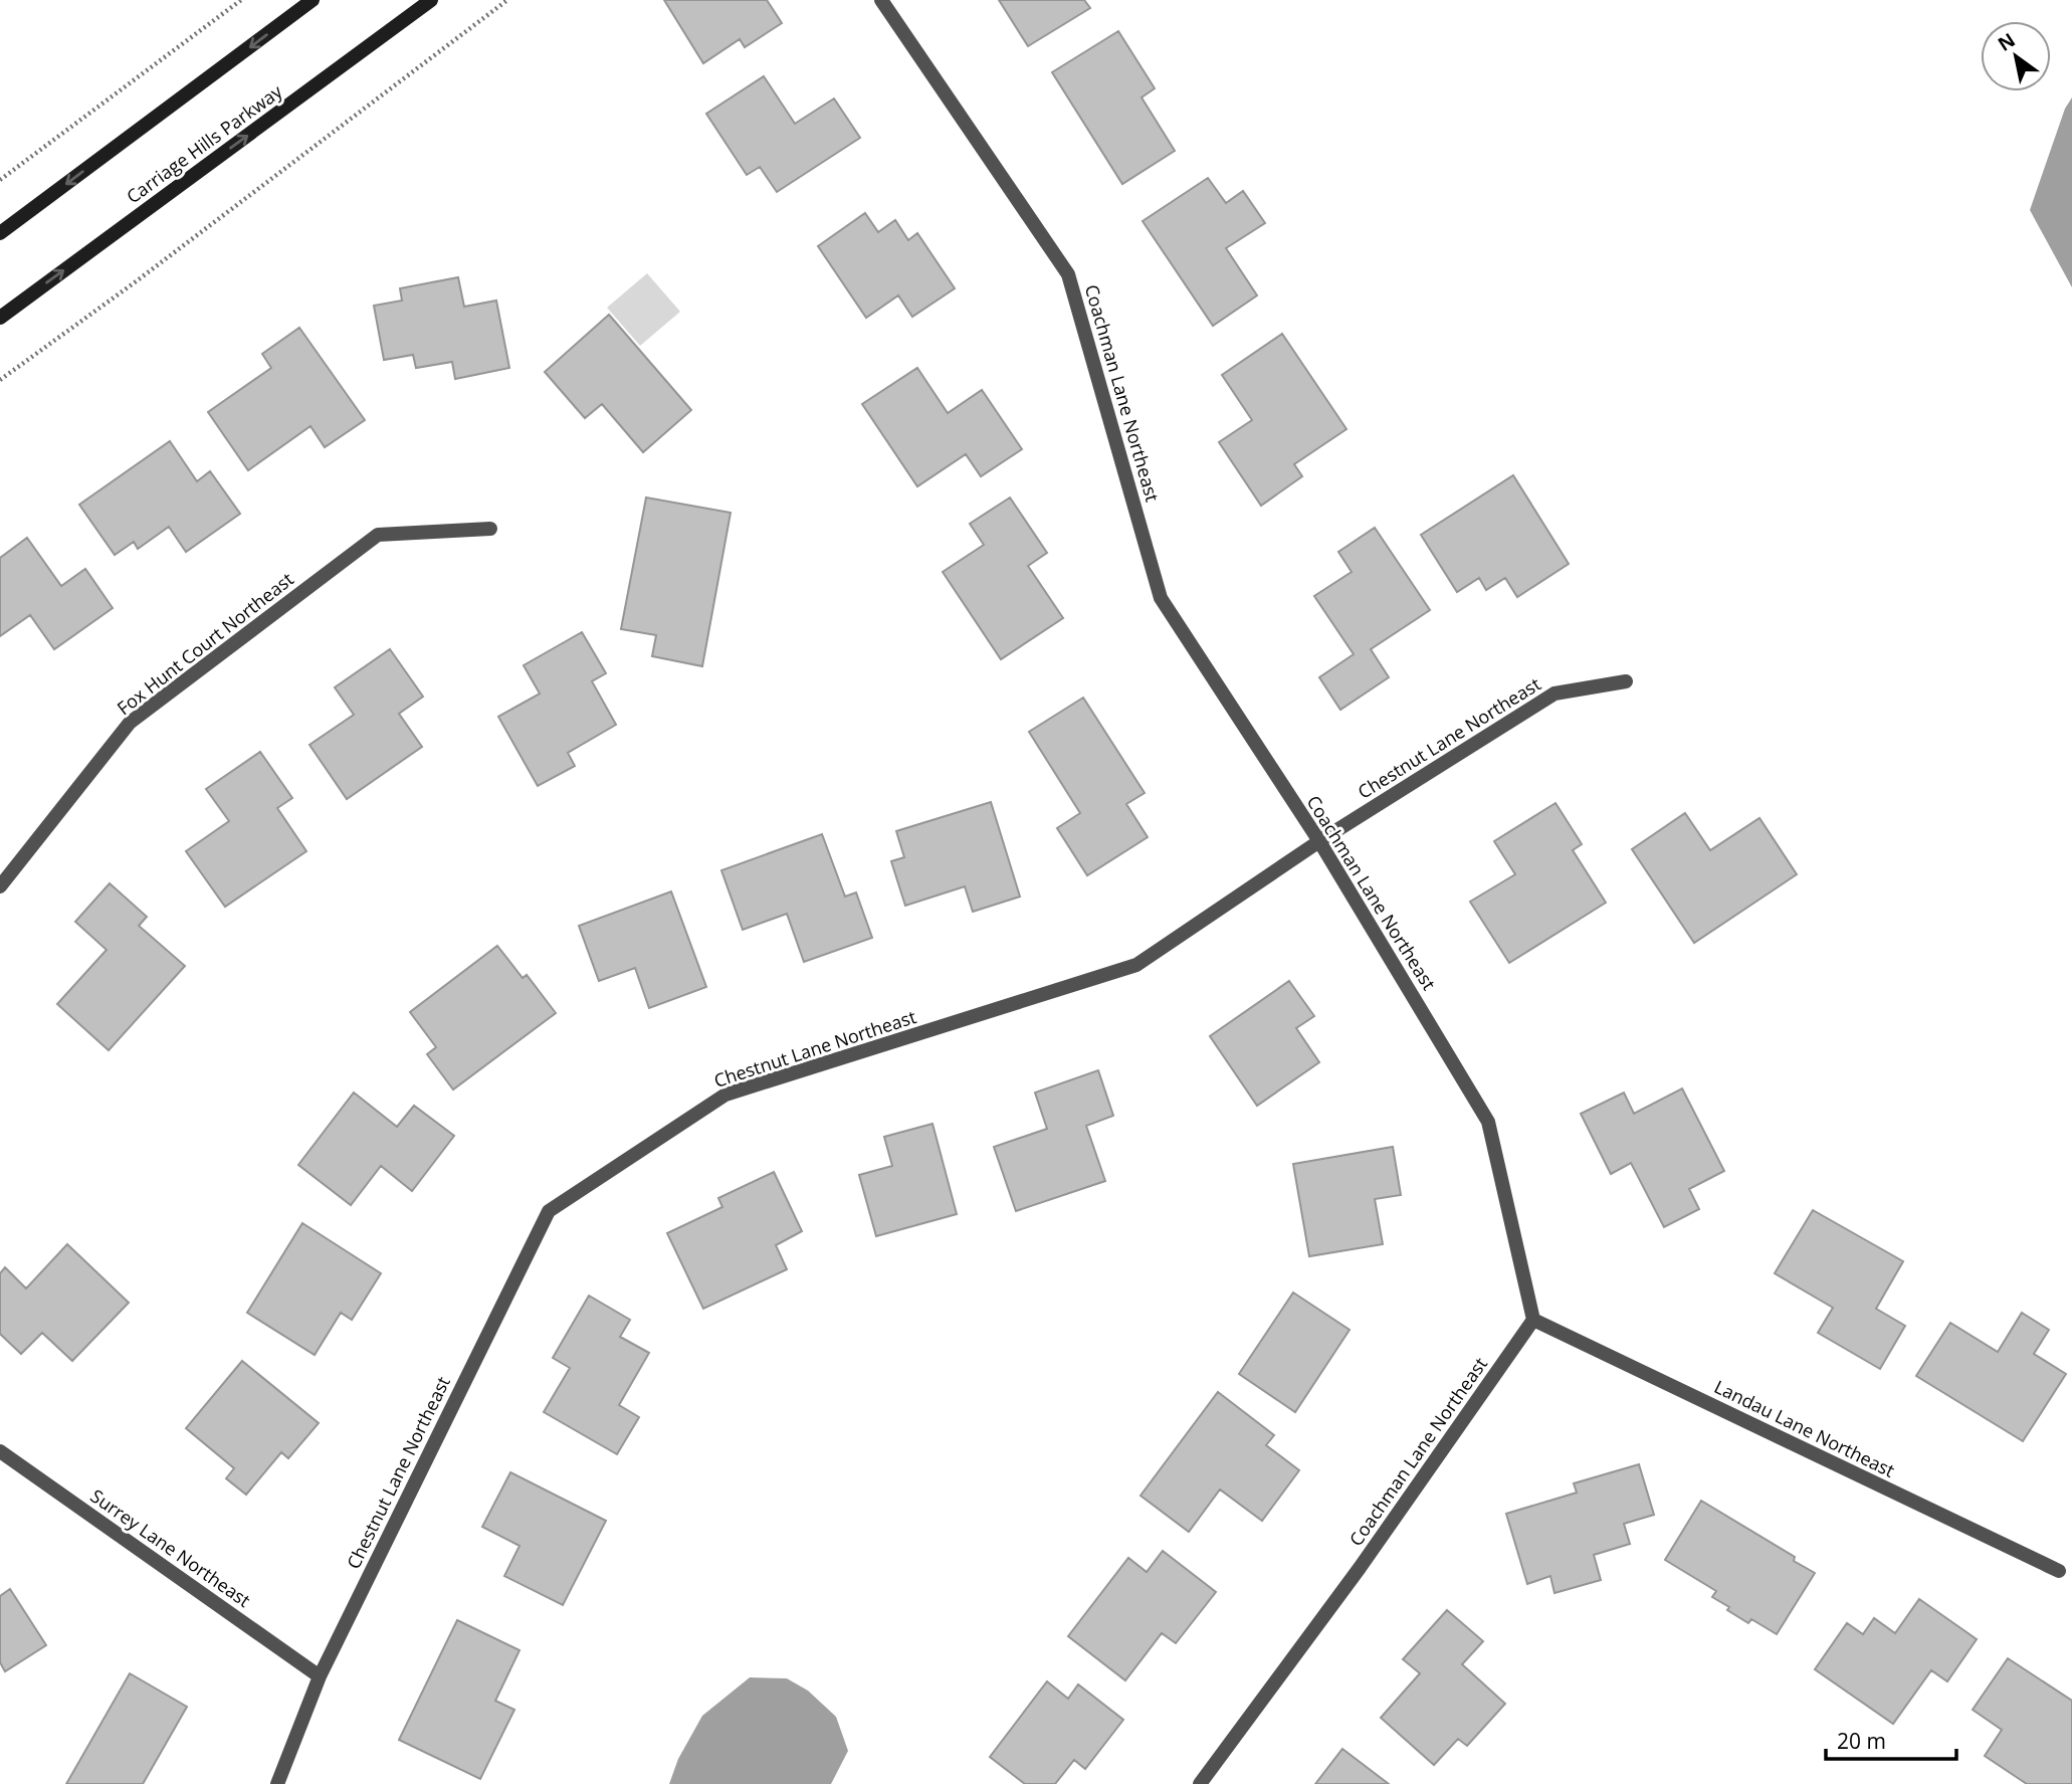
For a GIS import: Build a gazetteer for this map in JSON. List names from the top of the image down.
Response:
{
  "streets": {
    "street": [
      "Carriage Hills Parkway",
      "Coachman Lane Northeast",
      "Fox Hunt Court Northeast",
      "Chestnut Lane Northeast",
      "Landau Lane Northeast",
      "Surrey Lane Northeast"
    ]
  },
  "crossings": [
    ["Coachman Lane Northeast", "Chestnut Lane Northeast"],
    ["Coachman Lane Northeast", "Landau Lane Northeast"],
    ["Chestnut Lane Northeast", "Surrey Lane Northeast"]
  ],
  "scale_bar": "20 m",
  "north": "top left"
}
